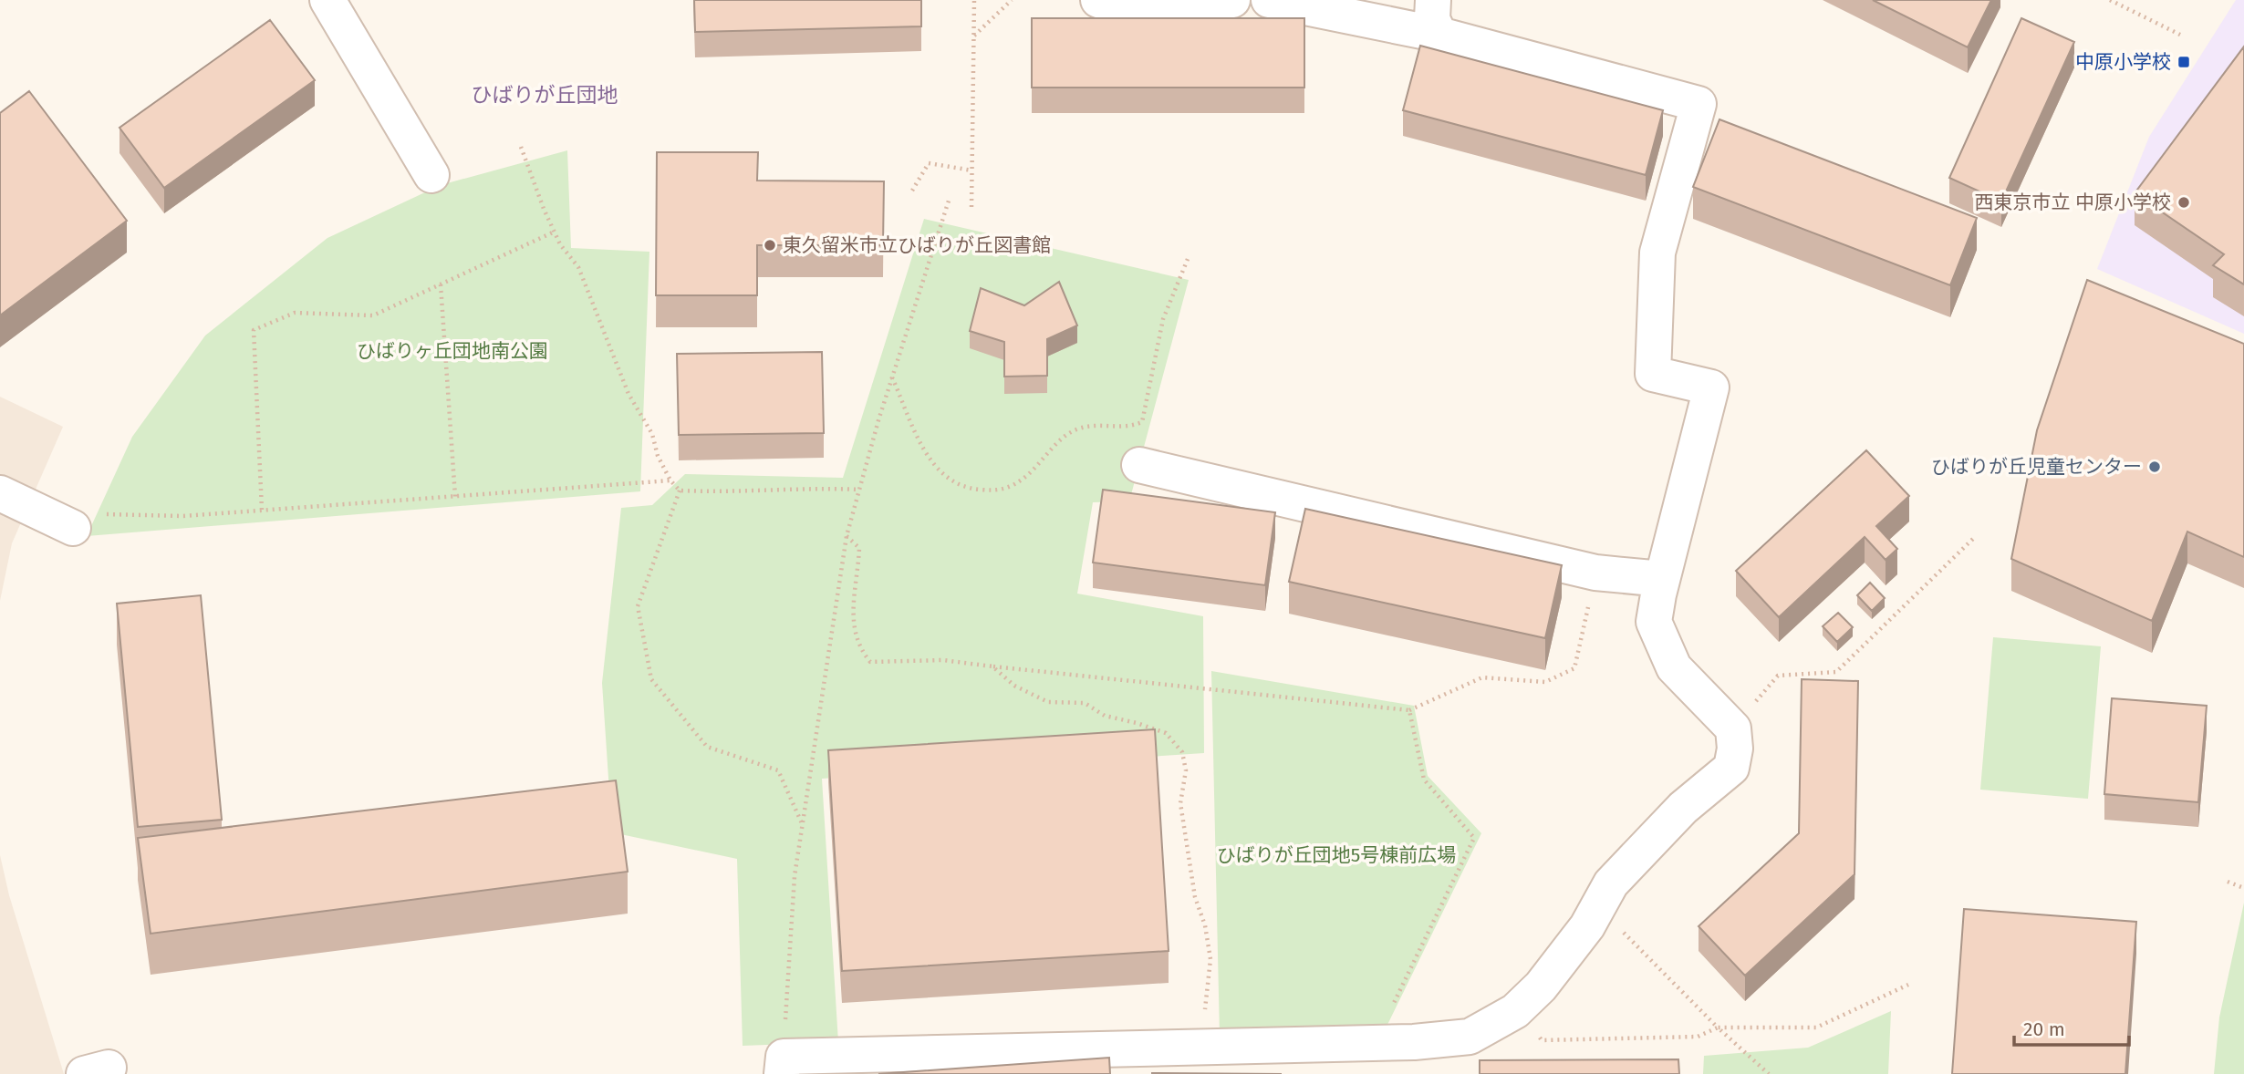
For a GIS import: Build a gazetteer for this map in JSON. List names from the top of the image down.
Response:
{
  "districts": ["ひばりが丘団地"],
  "parks": ["ひばりヶ丘団地南公園", "ひばりが丘団地5号棟前広場"],
  "places": {
    "transit": ["中原小学校"],
    "other": ["西東京市立 中原小学校", "東久留米市立ひばりが丘図書館", "ひばりが丘児童センター"]
  },
  "scale_bar": "20 m"
}
